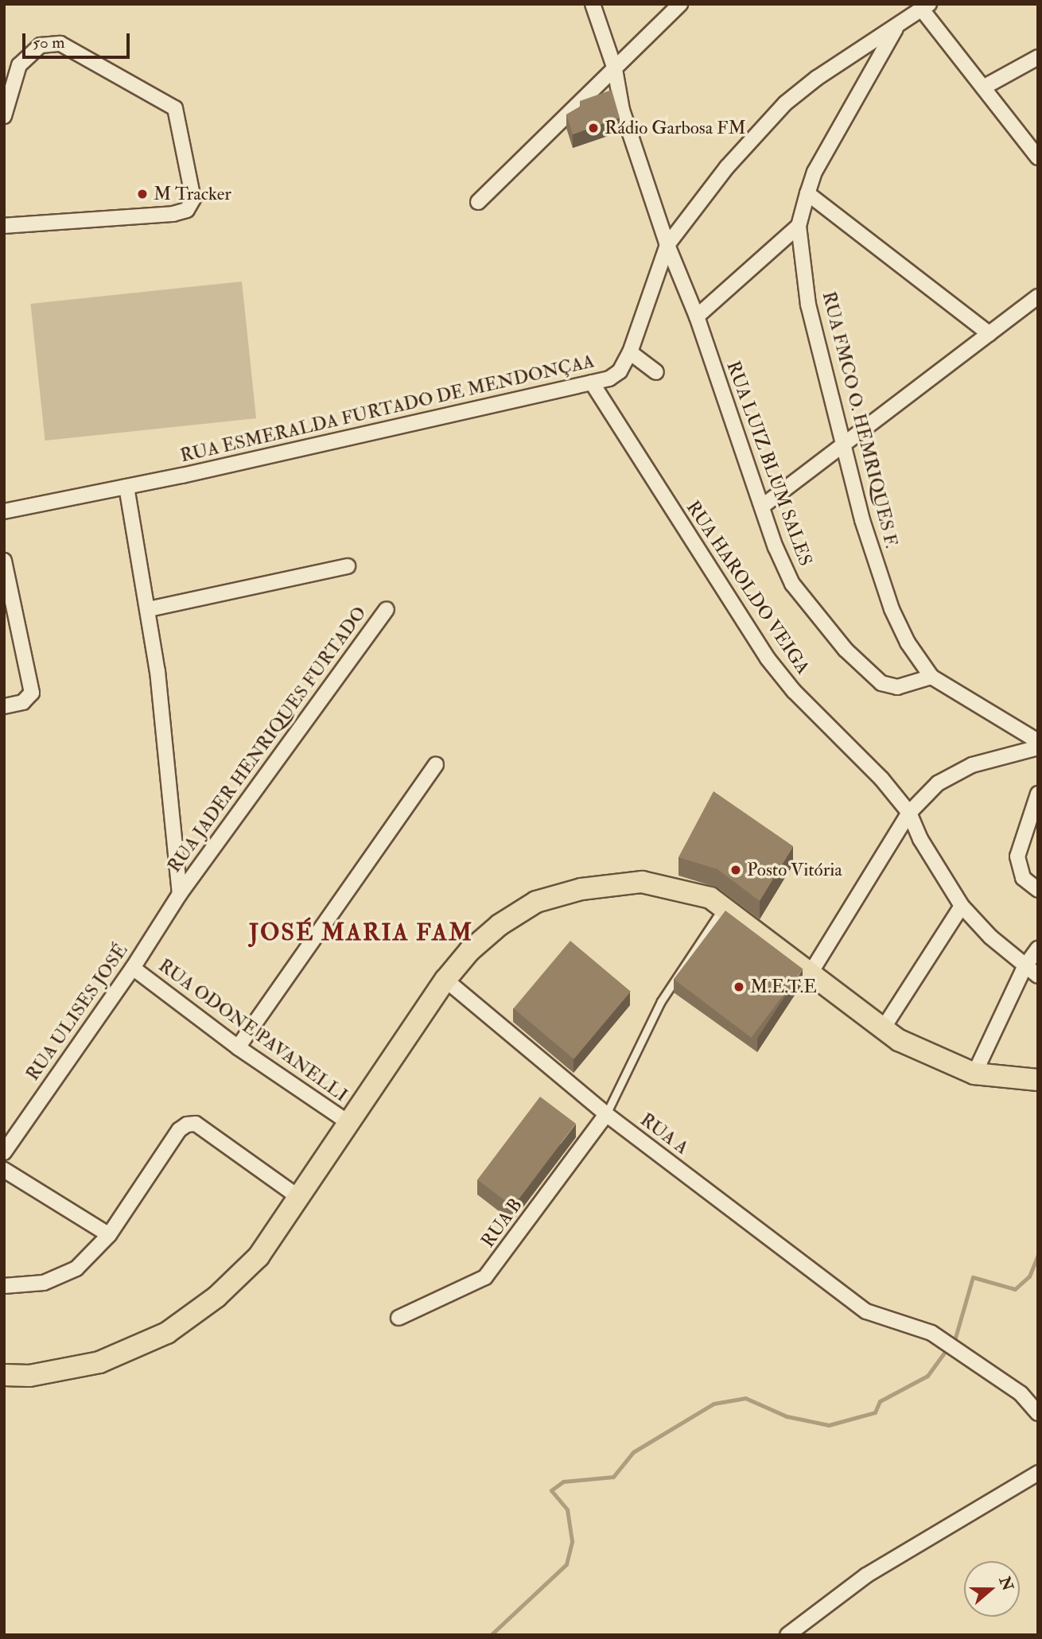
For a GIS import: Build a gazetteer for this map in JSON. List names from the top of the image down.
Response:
{
  "streets": {
    "street": [
      "RUA ESMERALDA FURTADO DE MENDONÇAA",
      "RUA FMCO O. HEMRIQUES F.",
      "RUA LUIZ BLUM SALES",
      "RUA HAROLDO VEIGA",
      "RUA JADER HENRIQUES FURTADO",
      "RUA ULISES JOSÉ",
      "RUA ODONE PAVANELLI",
      "RUA A",
      "RUA B"
    ]
  },
  "crossings": [
    ["RUA ESMERALDA FURTADO DE MENDONÇAA", "RUA FMCO O. HEMRIQUES F."],
    ["RUA ESMERALDA FURTADO DE MENDONÇAA", "RUA LUIZ BLUM SALES"],
    ["RUA ESMERALDA FURTADO DE MENDONÇAA", "RUA HAROLDO VEIGA"],
    ["RUA FMCO O. HEMRIQUES F.", "RUA LUIZ BLUM SALES"],
    ["RUA JADER HENRIQUES FURTADO", "RUA ULISES JOSÉ"],
    ["RUA ULISES JOSÉ", "RUA ODONE PAVANELLI"],
    ["RUA A", "RUA B"]
  ],
  "districts": ["JOSÉ MARIA FAM"],
  "places": [
    "Rádio Garbosa FM",
    "M Tracker",
    "Posto Vitória",
    "M.E.T.E"
  ],
  "scale_bar": "50 m",
  "north": "right"
}
